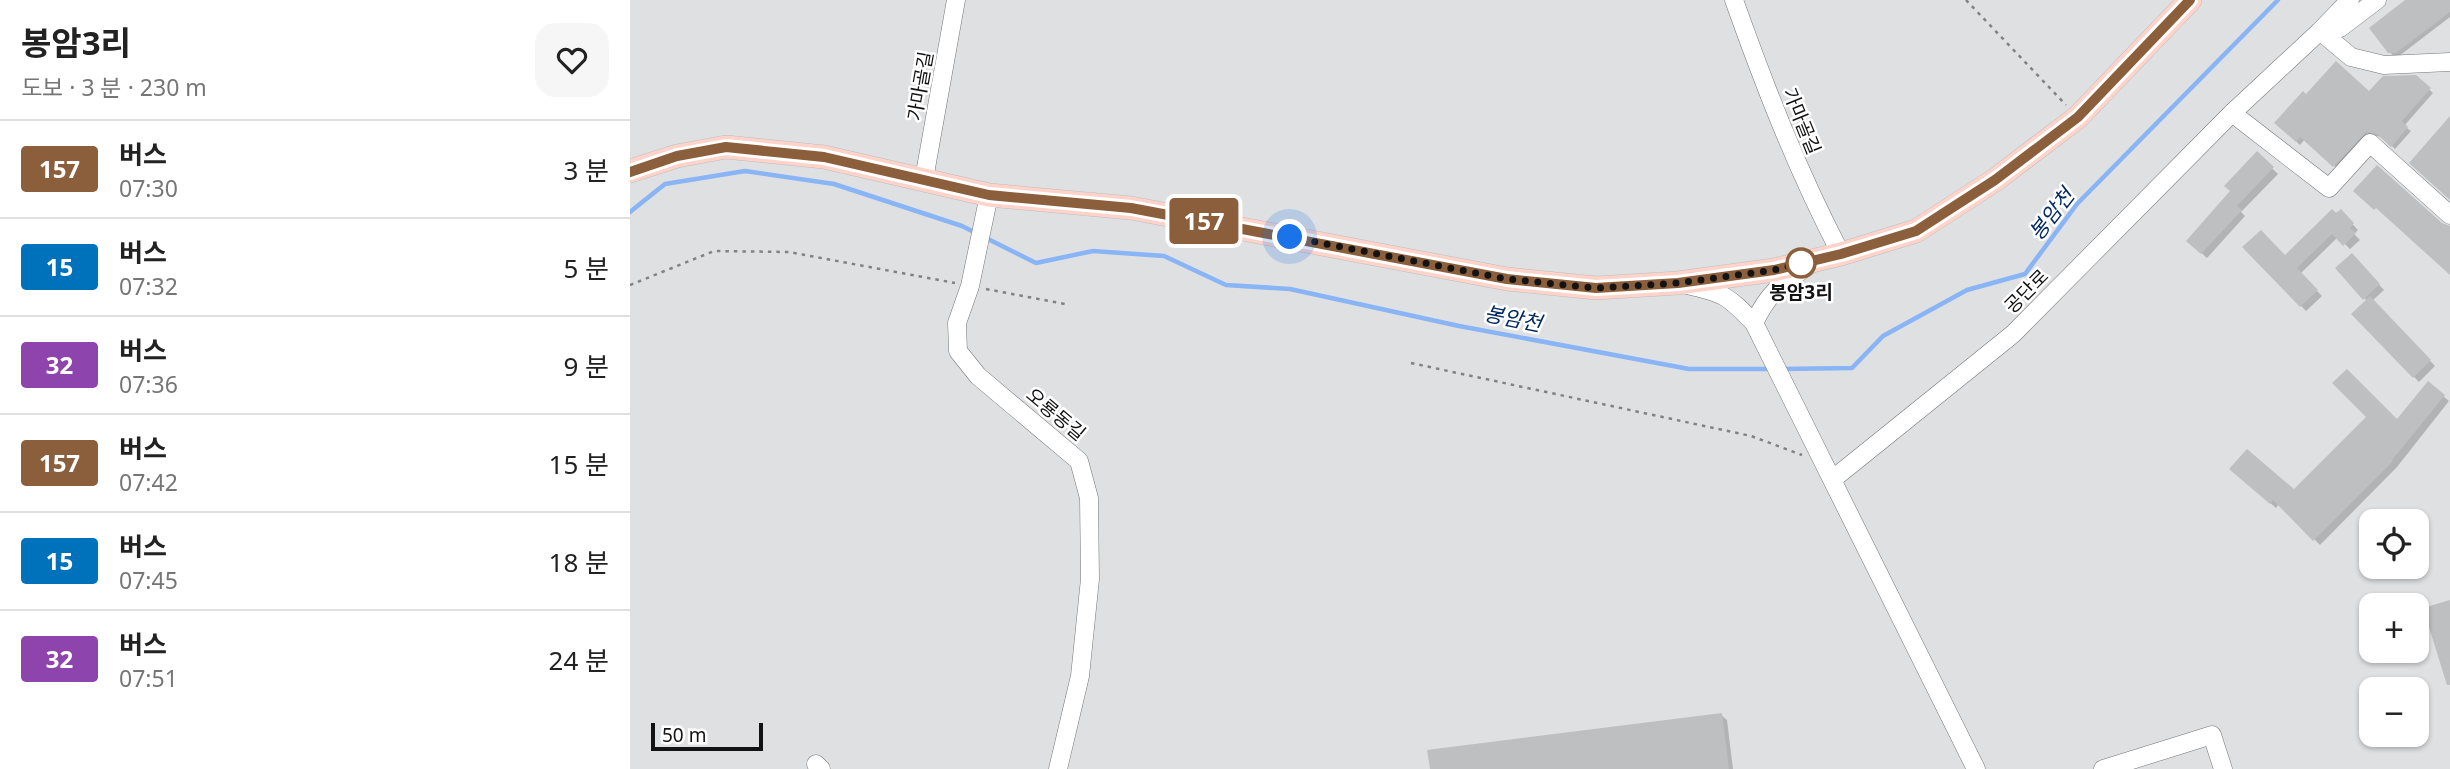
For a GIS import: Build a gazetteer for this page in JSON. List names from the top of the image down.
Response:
{
  "streets": {
    "street": ["가마골길", "공단로", "오룡동길"]
  },
  "water": ["봉암천"],
  "places": ["봉암3리"],
  "lines": ["bus line 157"],
  "scale_bar": "50 m",
  "page": {
    "heading": ["봉암3리", "도보 · 3 분 · 230 m"],
    "on_map": "157",
    "list": [
      {
        "mark": "157",
        "name": "버스",
        "note": "07:30",
        "value": "3 분"
      },
      {
        "mark": "15",
        "name": "버스",
        "note": "07:32",
        "value": "5 분"
      },
      {
        "mark": "32",
        "name": "버스",
        "note": "07:36",
        "value": "9 분"
      },
      {
        "mark": "157",
        "name": "버스",
        "note": "07:42",
        "value": "15 분"
      },
      {
        "mark": "15",
        "name": "버스",
        "note": "07:45",
        "value": "18 분"
      },
      {
        "mark": "32",
        "name": "버스",
        "note": "07:51",
        "value": "24 분"
      }
    ],
    "map_buttons": ["+", "−"],
    "scale": "50 m"
  }
}
